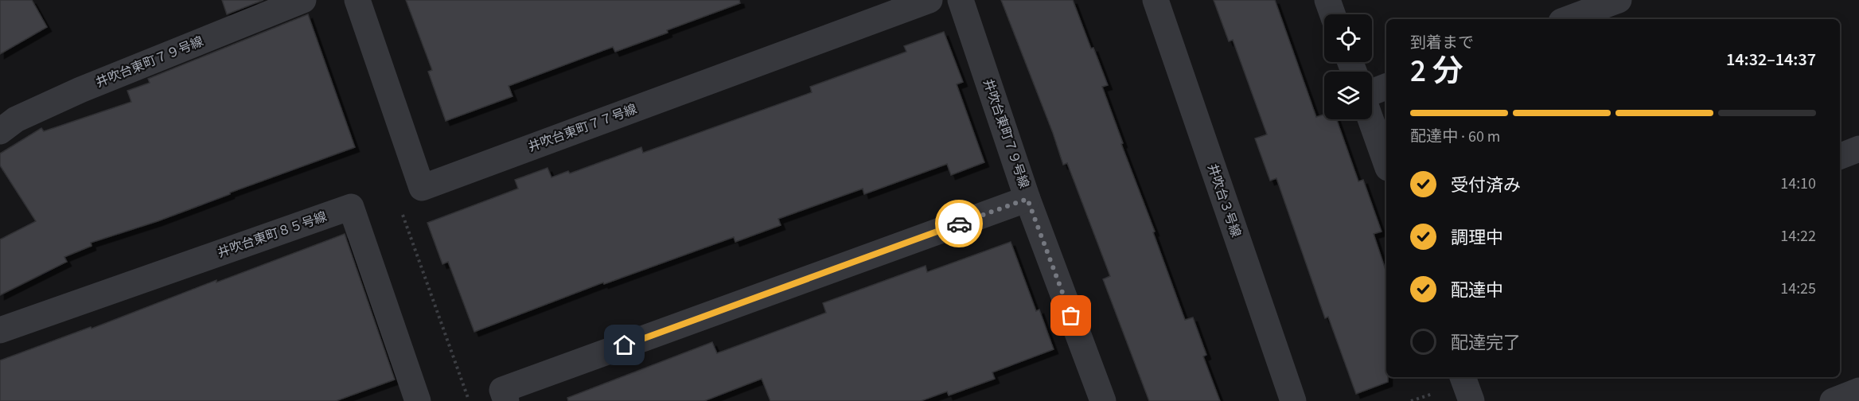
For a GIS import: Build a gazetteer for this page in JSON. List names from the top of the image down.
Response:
{
  "streets": {
    "street": [
      "井吹台東町７９号線",
      "井吹台東町７７号線",
      "井吹台３号線",
      "井吹台東町８５号線"
    ]
  },
  "page": {
    "heading": ["2 分", "到着まで", "14:32–14:37"],
    "bar": "配達中 · 60 m",
    "list": [
      ["受付済み", "14:10"],
      ["調理中", "14:22"],
      ["配達中", "14:25"],
      "配達完了"
    ]
  }
}
